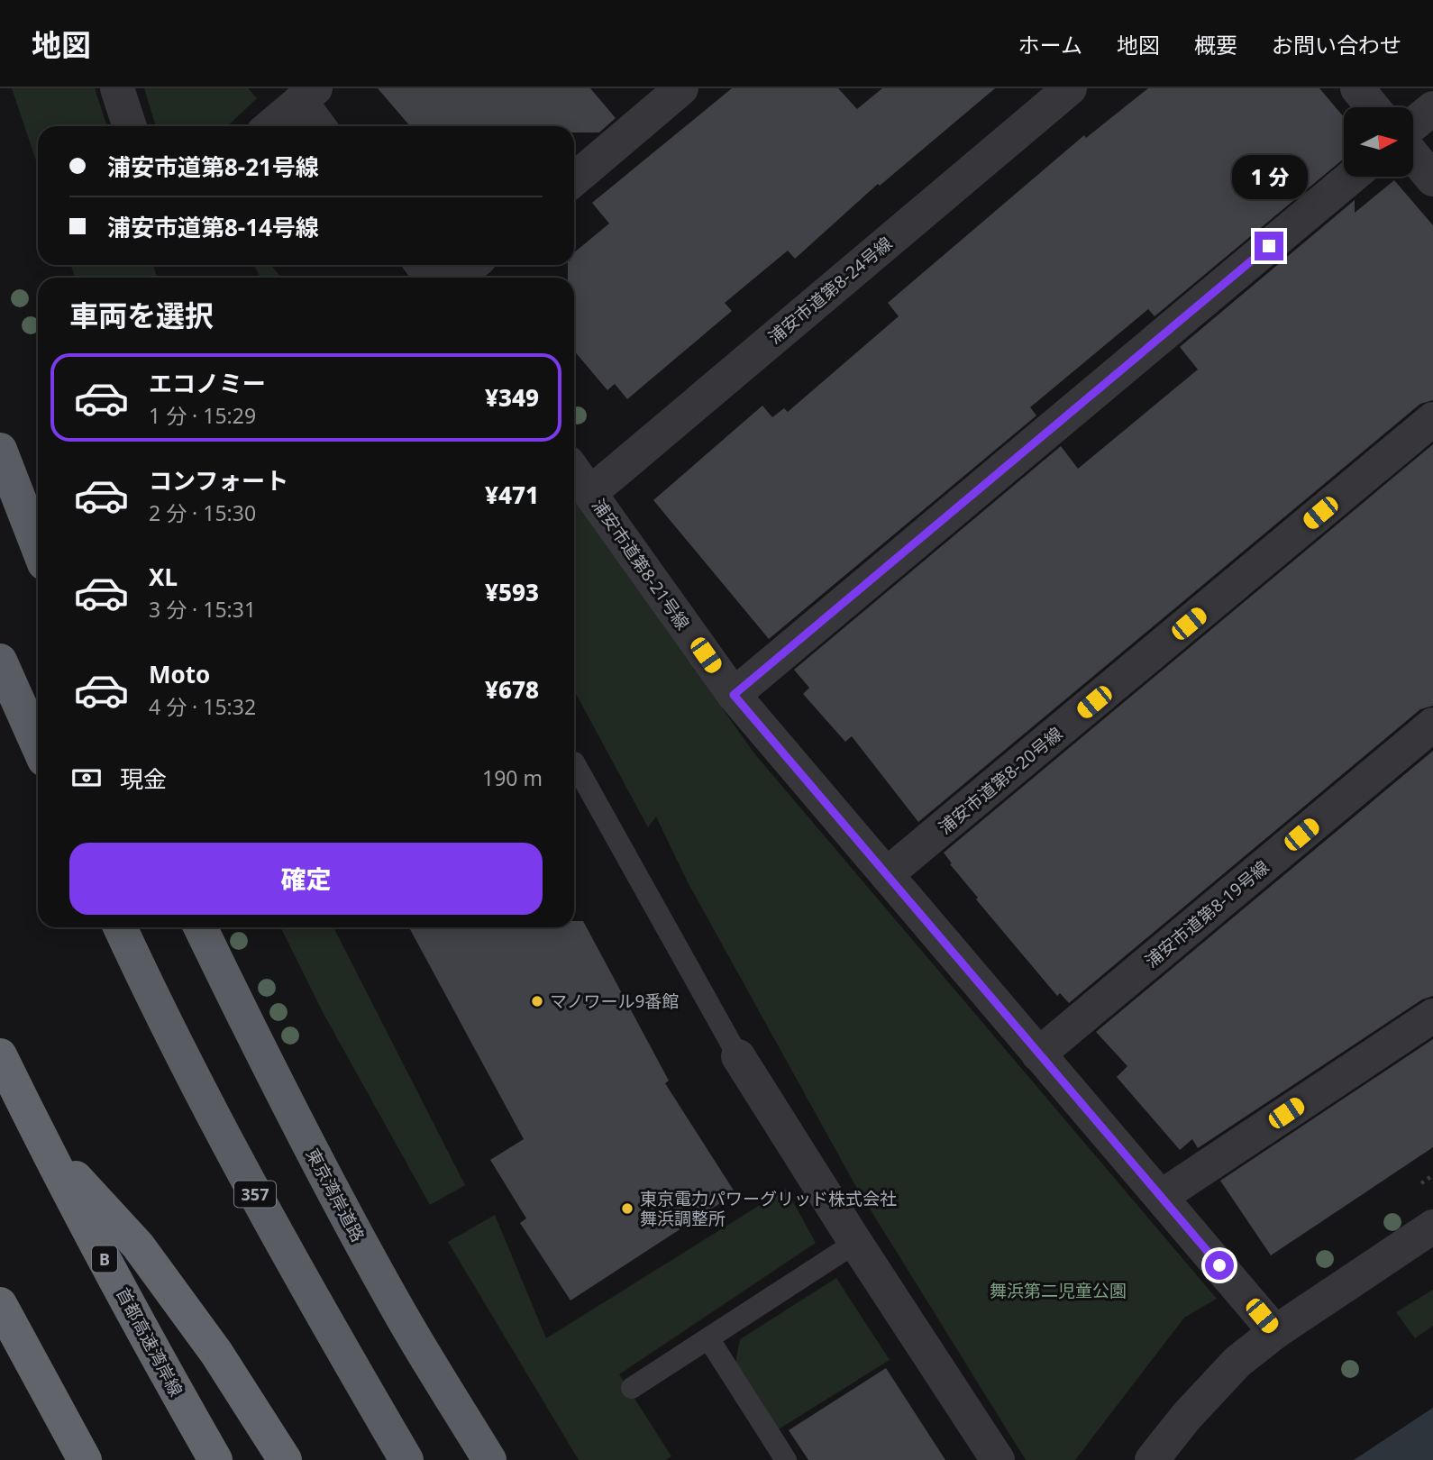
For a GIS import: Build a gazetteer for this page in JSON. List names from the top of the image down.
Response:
{
  "streets": {
    "highway": [
      "357",
      "東京湾岸道路",
      "B",
      "首都高速湾岸線"
    ],
    "street": [
      "浦安市道第8-24号線",
      "浦安市道第8-21号線",
      "浦安市道第8-20号線",
      "浦安市道第8-19号線"
    ]
  },
  "crossings": [
    ["浦安市道第8-24号線", "浦安市道第8-21号線"],
    ["浦安市道第8-21号線", "浦安市道第8-20号線"],
    ["浦安市道第8-21号線", "浦安市道第8-19号線"]
  ],
  "parks": ["舞浜第二児童公園"],
  "places": ["マノワール9番館", "東京電力パワーグリッド株式会社 舞浜調整所"],
  "north": "right",
  "page": {
    "header": "地図",
    "nav": [
      "ホーム",
      "地図",
      "概要",
      "お問い合わせ"
    ],
    "banner": ["浦安市道第8-21号線", "浦安市道第8-14号線"],
    "bubble": "1 分",
    "heading": "車両を選択",
    "list": [
      {
        "name": "エコノミー",
        "note": "1 分 · 15:29",
        "value": "¥349"
      },
      {
        "name": "コンフォート",
        "note": "2 分 · 15:30",
        "value": "¥471"
      },
      {
        "name": "XL",
        "note": "3 分 · 15:31",
        "value": "¥593"
      },
      {
        "name": "Moto",
        "note": "4 分 · 15:32",
        "value": "¥678"
      }
    ],
    "pay": ["現金", "190 m"],
    "buttons": "確定"
  }
}
